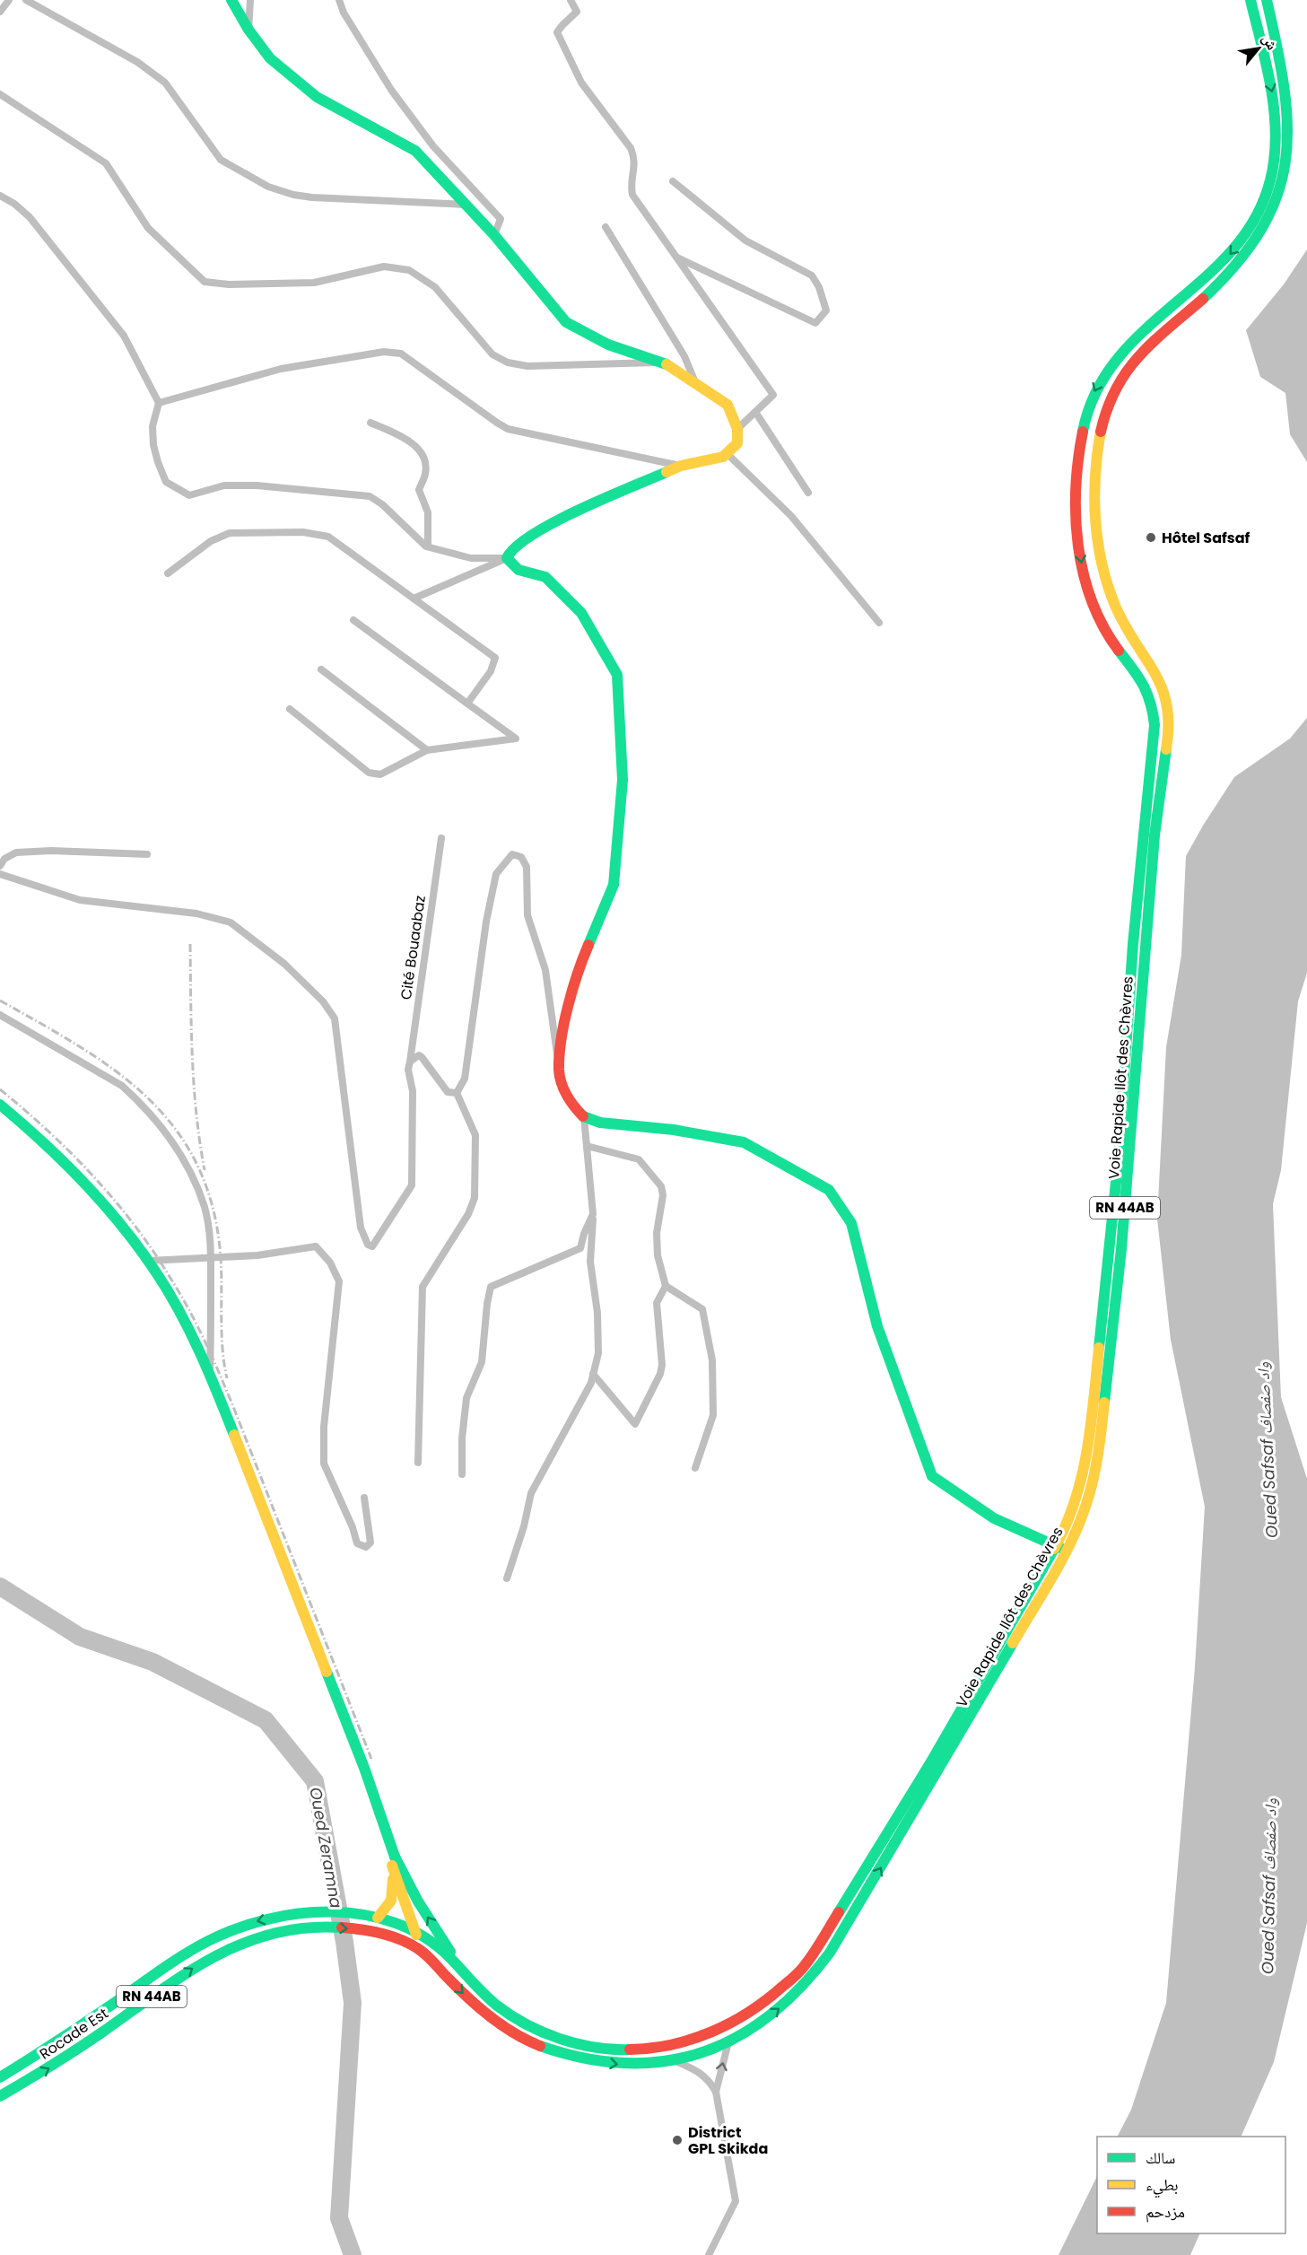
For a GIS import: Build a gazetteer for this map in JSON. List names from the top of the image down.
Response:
{
  "streets": {
    "main road": ["Voie Rapide Ilôt des Chèvres", "RN 44AB", "Rocade Est"],
    "street": ["Cité Bouaabaz"]
  },
  "crossings": [
    ["Voie Rapide Ilôt des Chèvres", "RN 44AB"],
    ["RN 44AB", "Rocade Est"]
  ],
  "water": ["Oued Safsaf واد صفصاف", "Oued Zeramna"],
  "places": ["Hôtel Safsaf", "District GPL Skikda"],
  "legend": ["سالك", "بطيء", "مزدحم"],
  "north": "top right"
}
